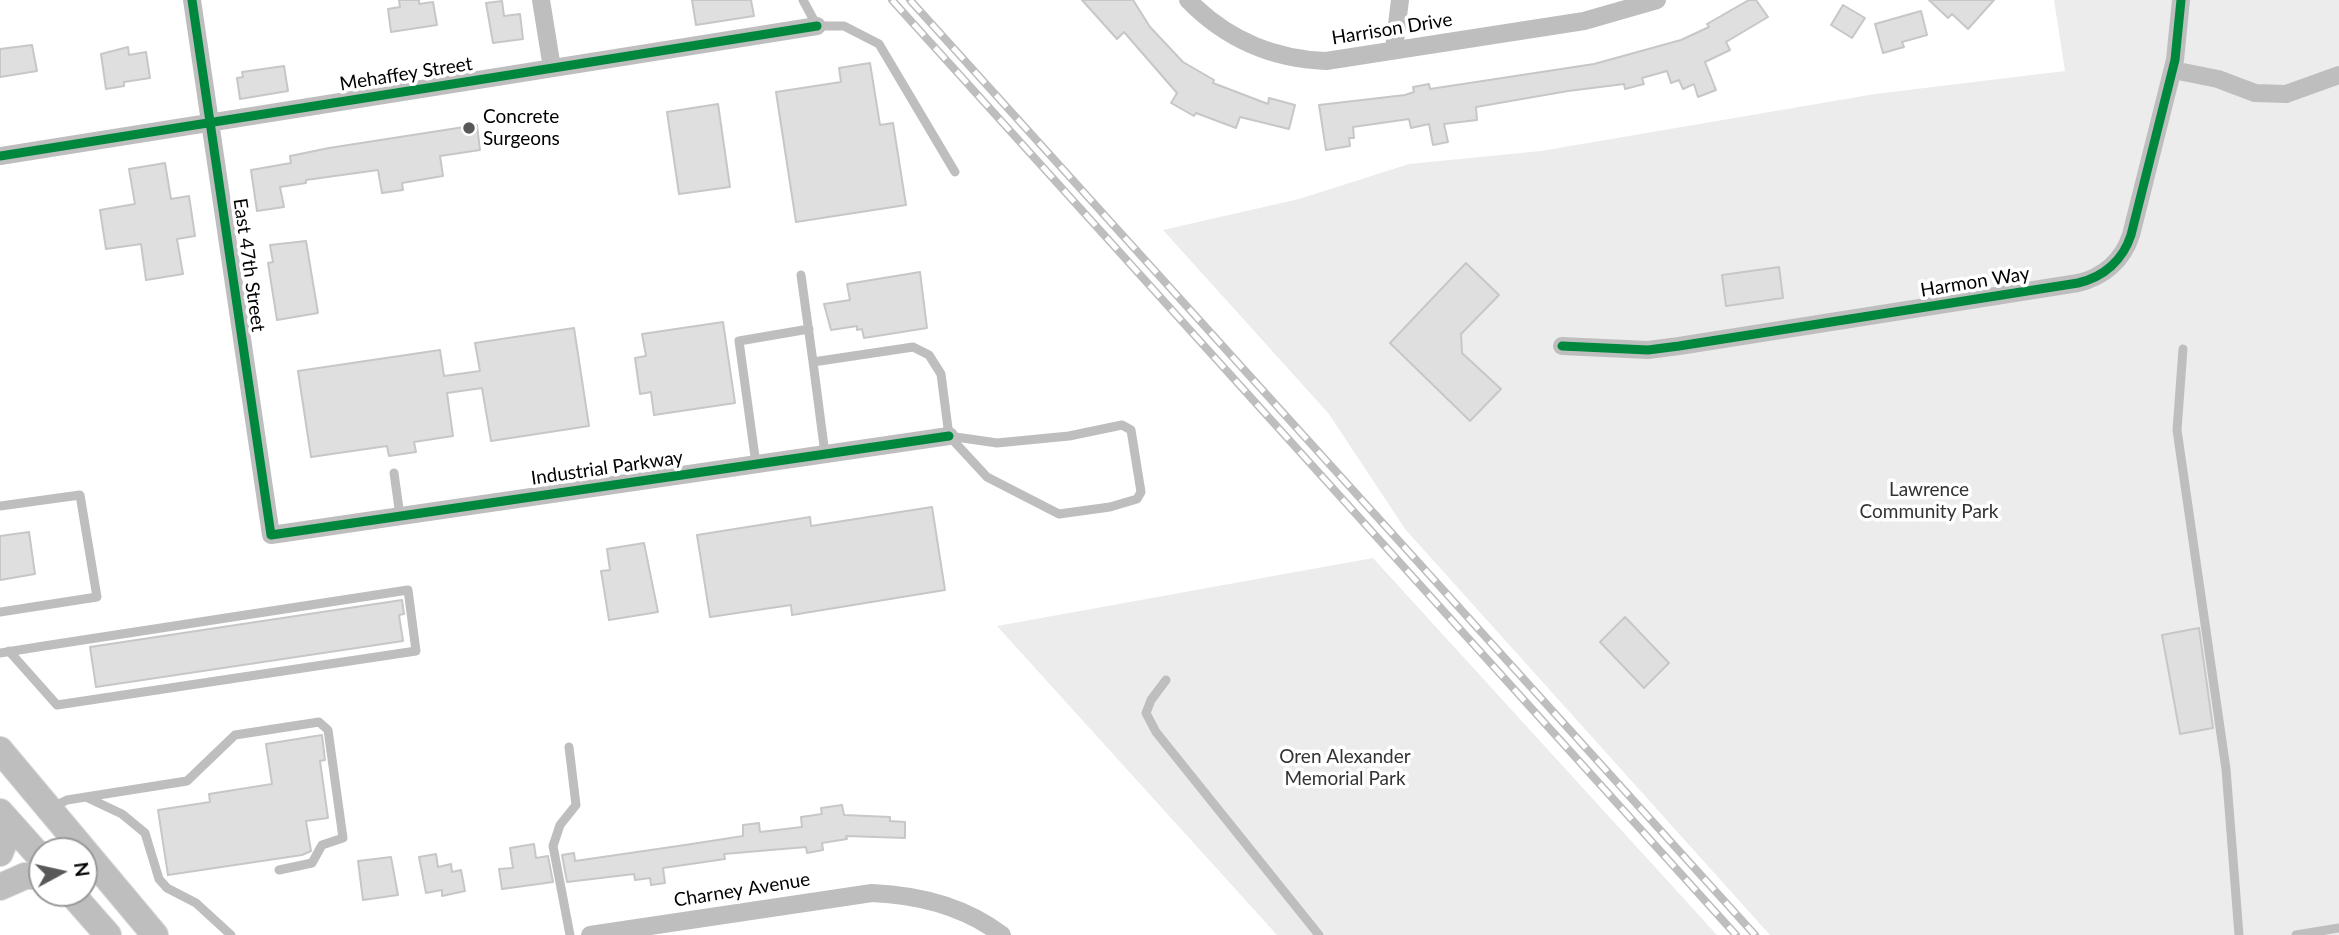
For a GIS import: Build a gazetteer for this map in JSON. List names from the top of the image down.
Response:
{
  "streets": {
    "street": [
      "Harrison Drive",
      "Mehaffey Street",
      "East 47th Street",
      "Harmon Way",
      "Industrial Parkway",
      "Charney Avenue"
    ]
  },
  "crossings": [
    ["Mehaffey Street", "East 47th Street"],
    ["East 47th Street", "Industrial Parkway"]
  ],
  "parks": ["Lawrence Community Park", "Oren Alexander Memorial Park"],
  "places": ["Concrete Surgeons"],
  "north": "right"
}
